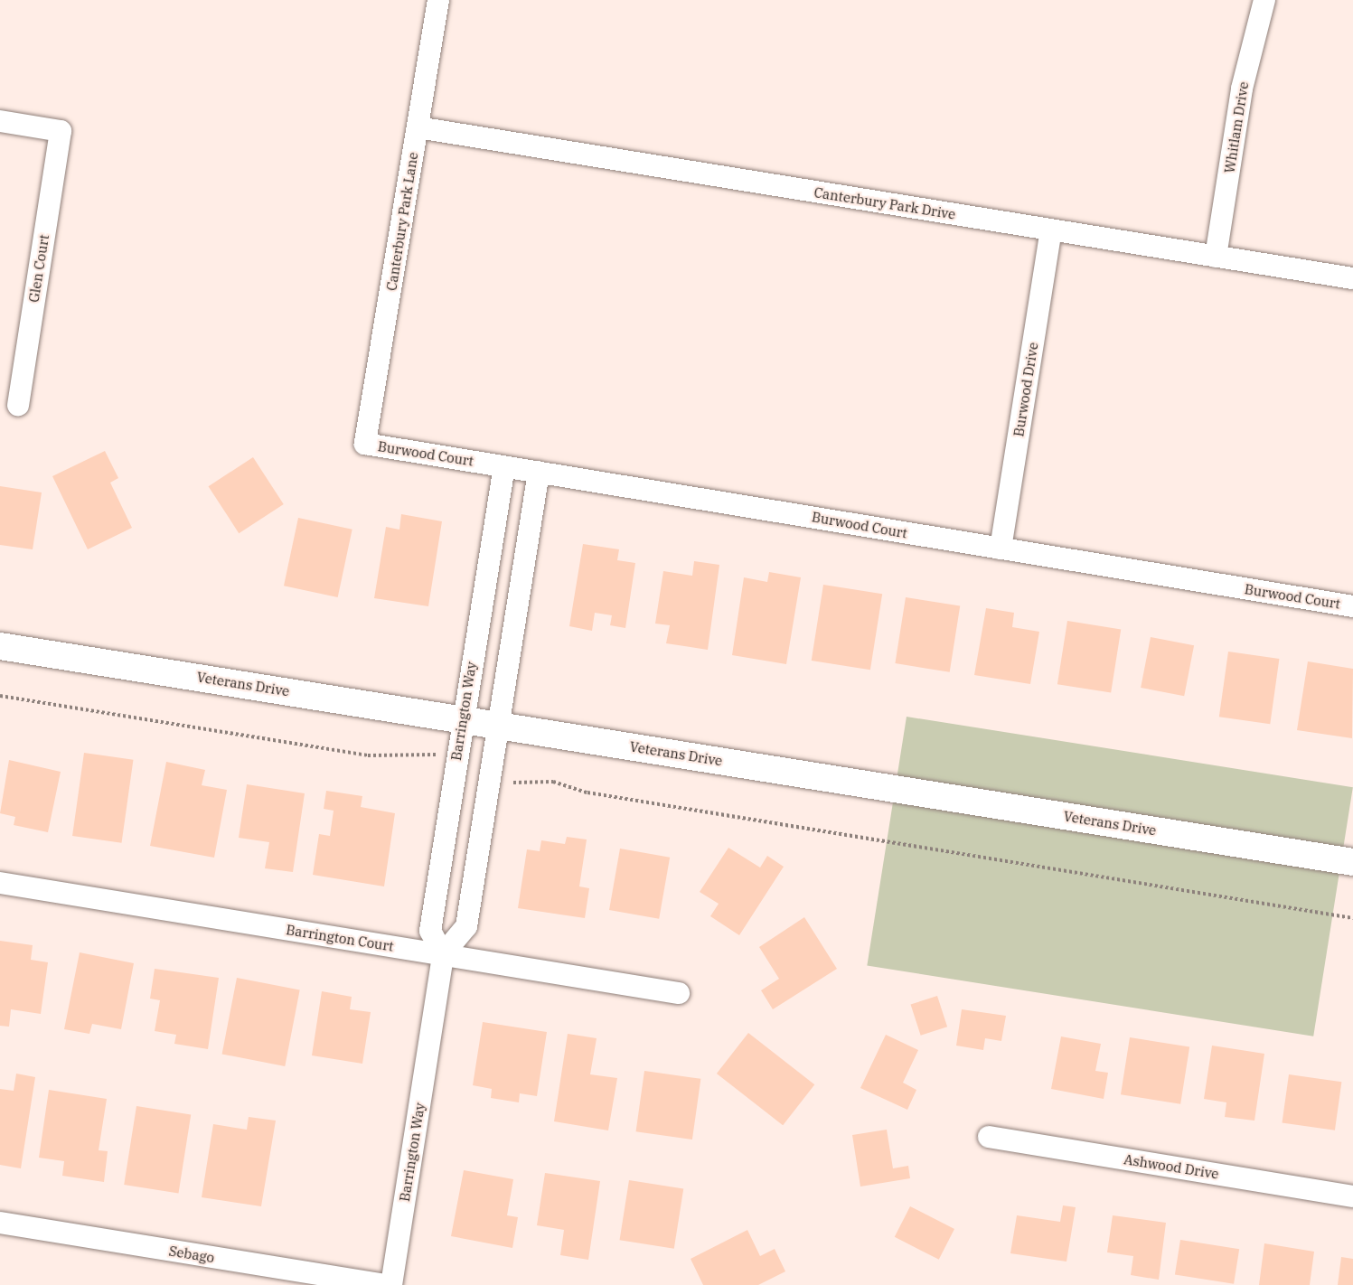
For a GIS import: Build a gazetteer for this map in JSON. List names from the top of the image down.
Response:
{
  "streets": {
    "street": [
      "Whitlam Drive",
      "Canterbury Park Drive",
      "Canterbury Park Lane",
      "Glen Court",
      "Burwood Drive",
      "Burwood Court",
      "Veterans Drive",
      "Barrington Way",
      "Barrington Court",
      "Ashwood Drive",
      "Sebago"
    ]
  },
  "crossings": [
    ["Whitlam Drive", "Canterbury Park Drive"],
    ["Canterbury Park Drive", "Canterbury Park Lane"],
    ["Canterbury Park Drive", "Burwood Drive"],
    ["Canterbury Park Lane", "Burwood Court"],
    ["Burwood Drive", "Burwood Court"],
    ["Burwood Court", "Barrington Way"],
    ["Veterans Drive", "Barrington Way"],
    ["Barrington Way", "Barrington Court"]
  ]
}
